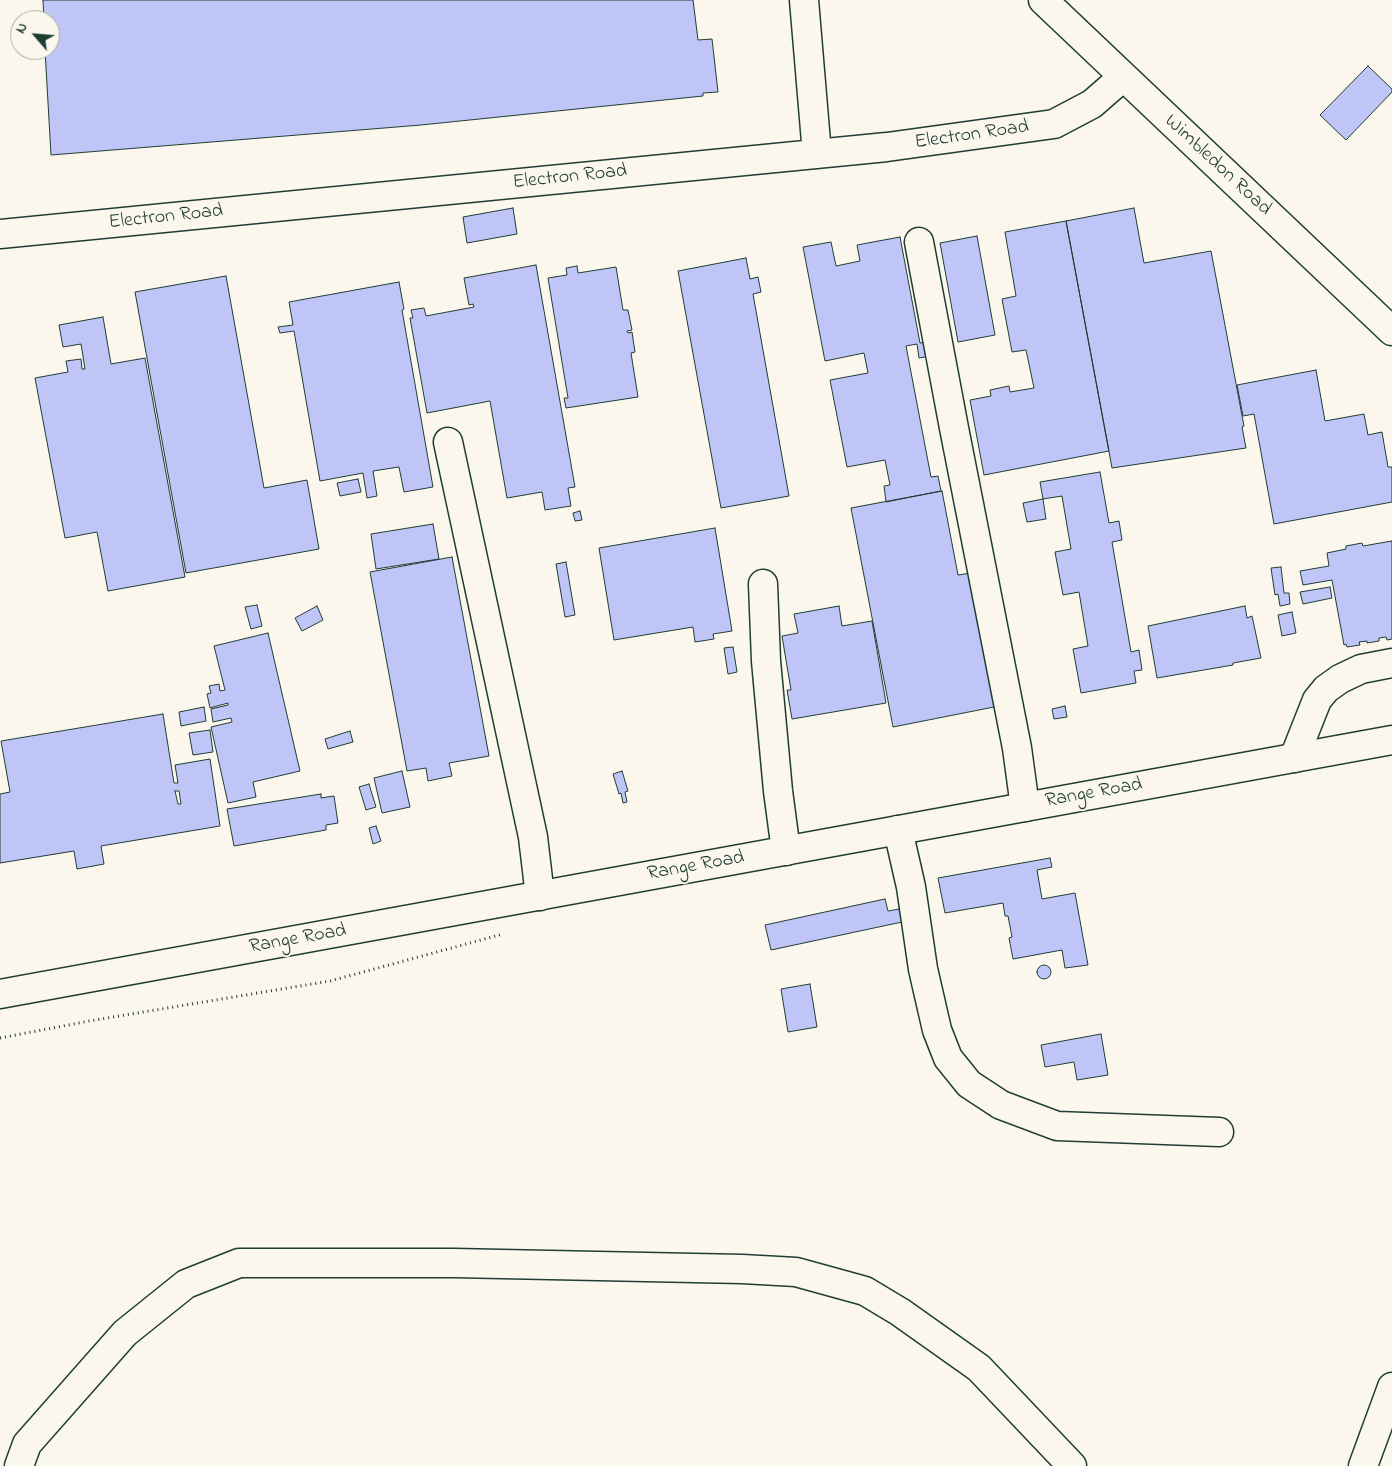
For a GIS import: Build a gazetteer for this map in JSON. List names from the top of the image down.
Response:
{
  "streets": {
    "street": ["Electron Road", "Wimbledon Road", "Range Road"]
  },
  "crossings": [
    ["Electron Road", "Wimbledon Road"]
  ],
  "north": "top left"
}
